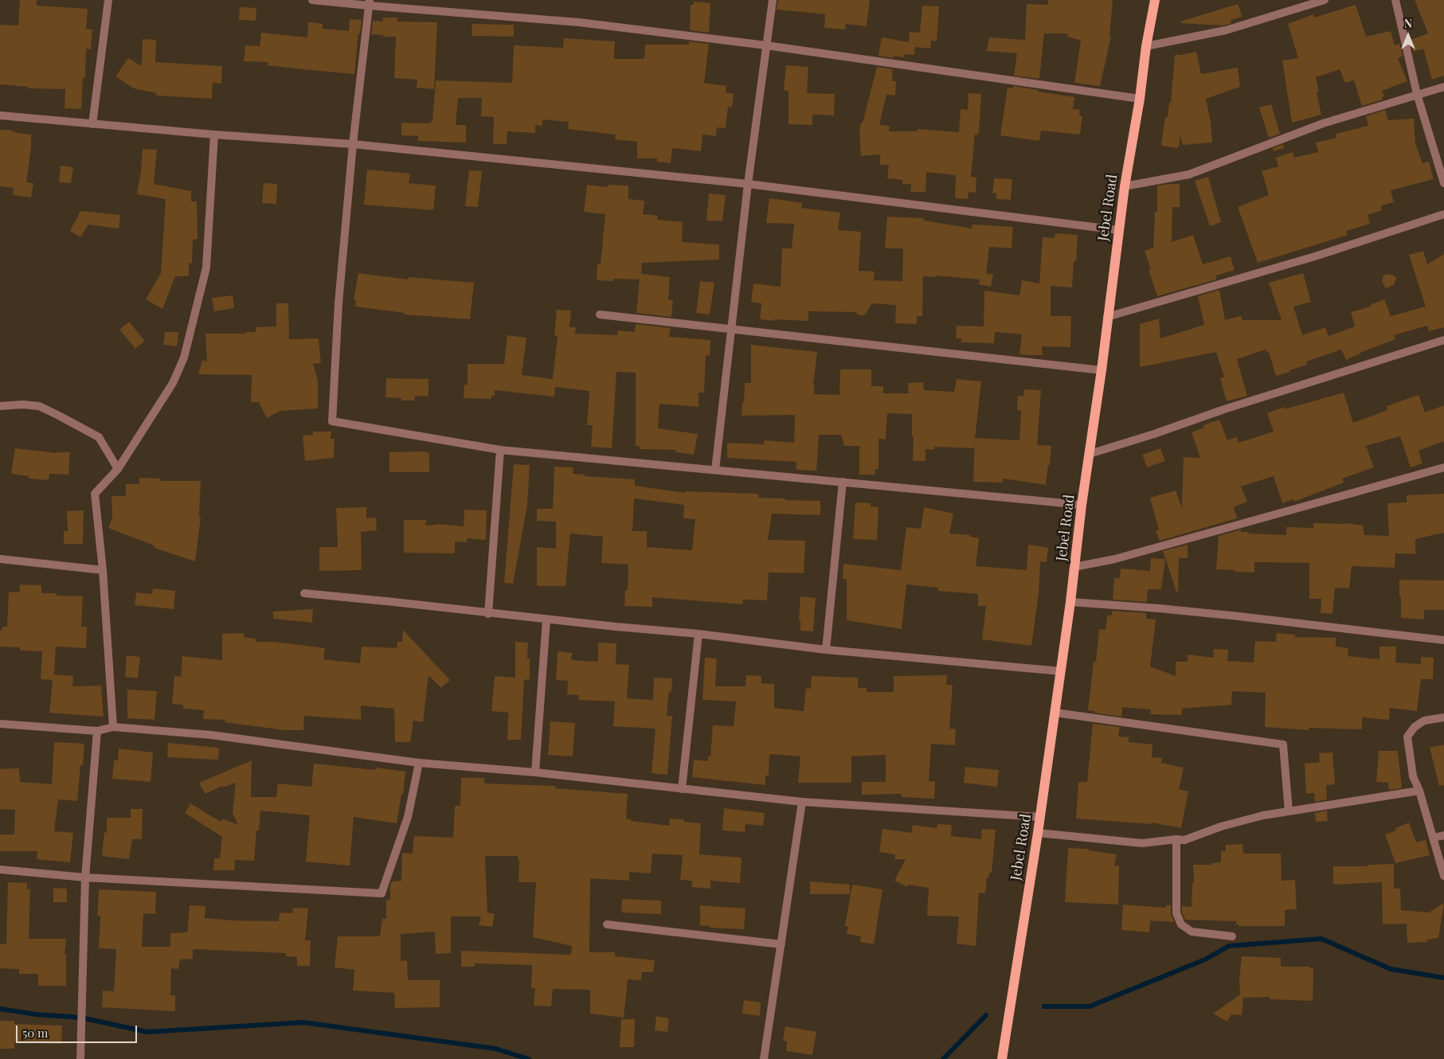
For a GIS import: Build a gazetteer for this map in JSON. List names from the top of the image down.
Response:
{
  "streets": {
    "main road": ["Jebel Road"]
  },
  "scale_bar": "50 m",
  "north": "top"
}
